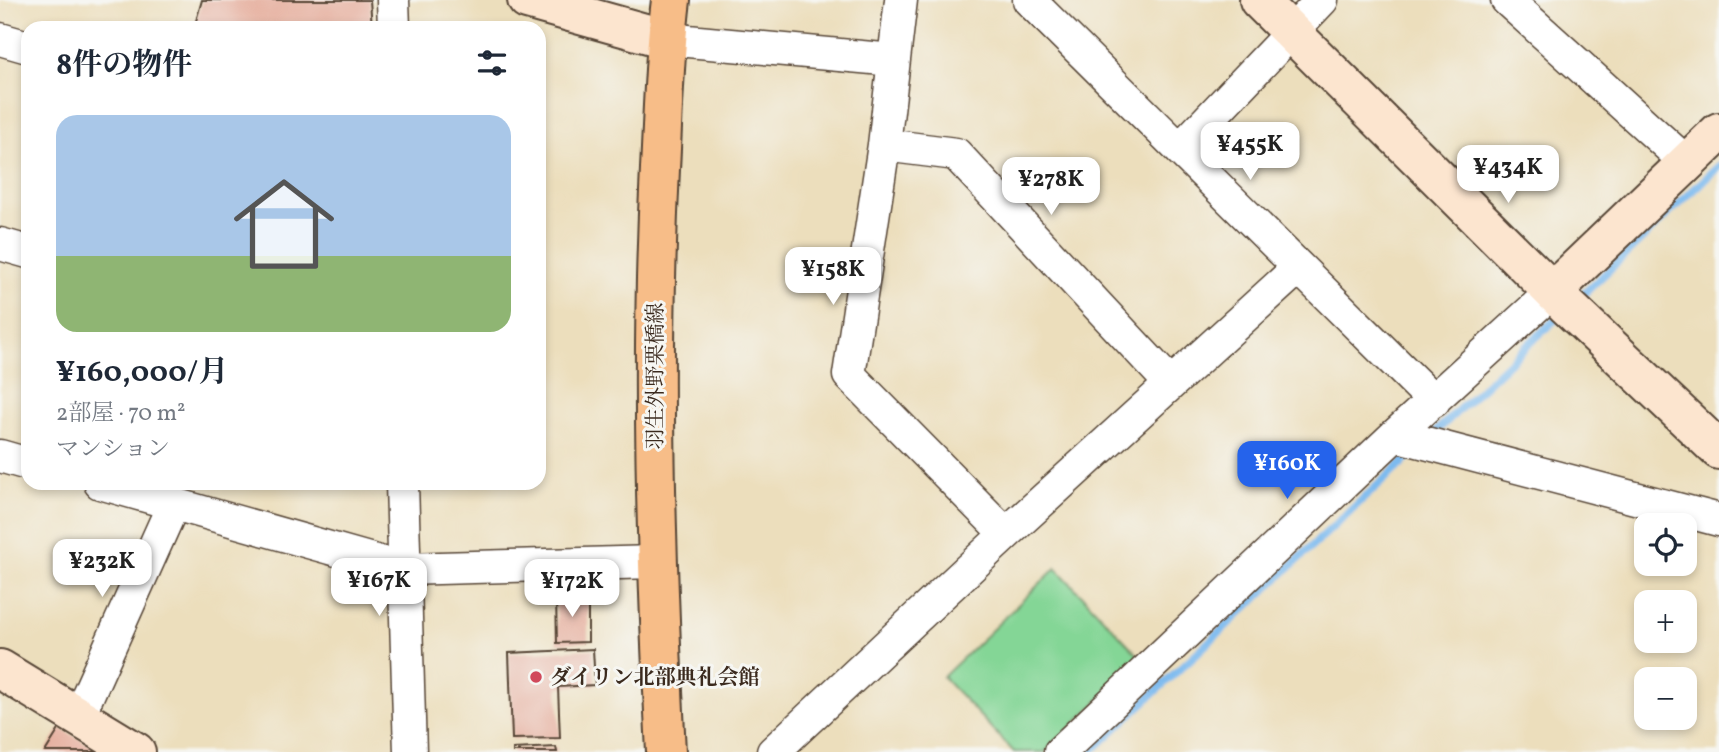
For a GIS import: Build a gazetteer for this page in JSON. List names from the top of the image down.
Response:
{
  "streets": {
    "main road": ["羽生外野栗橋線"]
  },
  "places": ["ダイリン北部典礼会館"],
  "page": {
    "heading": "8件の物件",
    "list": [
      {
        "name": "¥160,000/月",
        "note": "2部屋 · 70 m² · マンション"
      }
    ],
    "price": [
      "¥455K",
      "¥434K",
      "¥278K",
      "¥158K",
      "¥160K",
      "¥232K",
      "¥167K",
      "¥172K"
    ],
    "map_buttons": ["+", "−"]
  }
}
